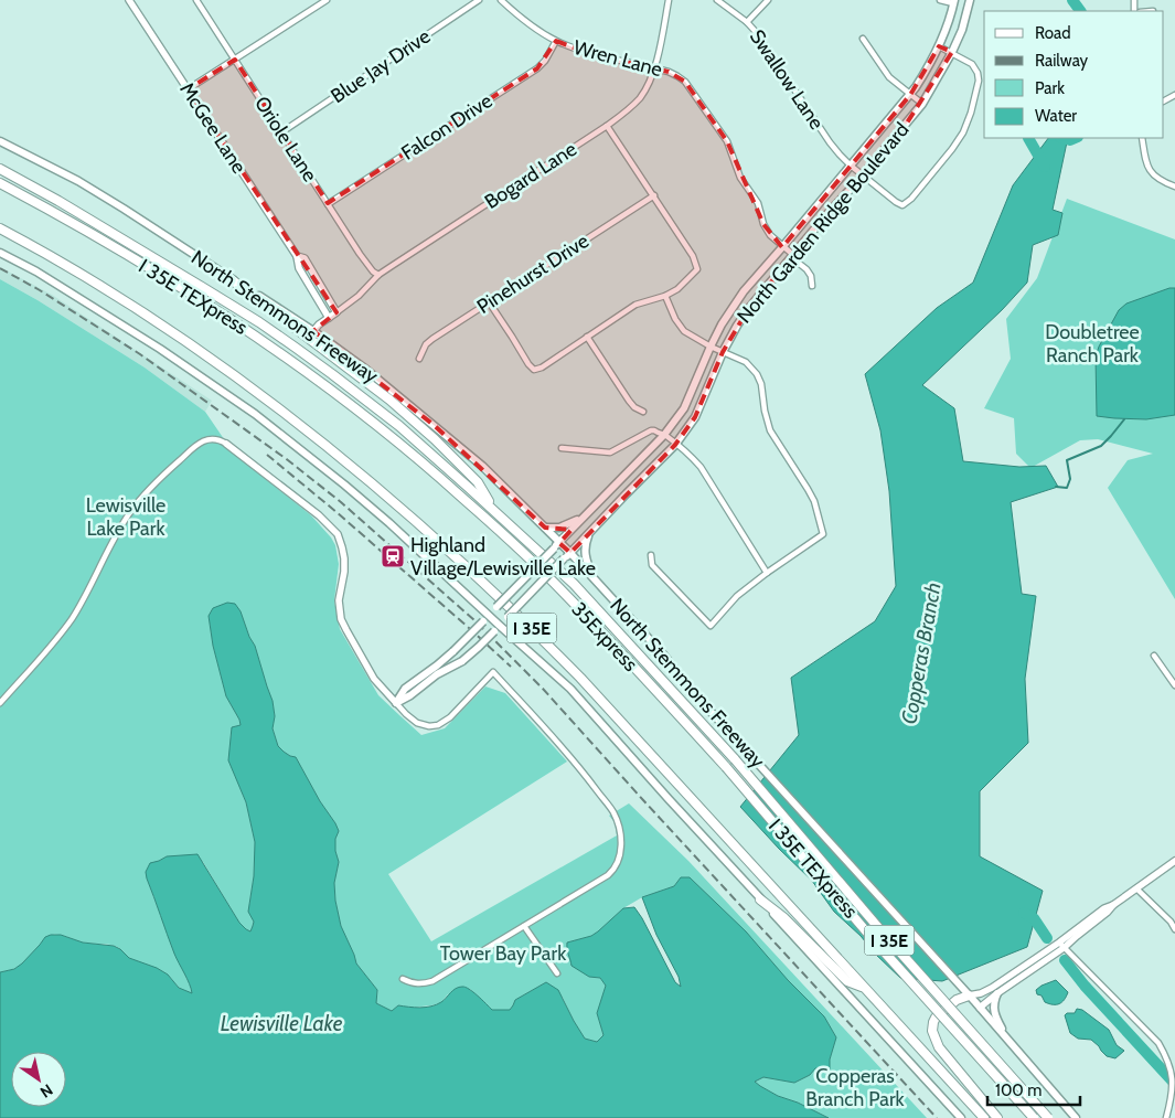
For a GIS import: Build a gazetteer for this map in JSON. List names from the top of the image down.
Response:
{
  "streets": {
    "highway": [
      "I 35E TEXpress",
      "North Stemmons Freeway",
      "I 35E",
      "35Express"
    ],
    "main road": ["North Garden Ridge Boulevard"],
    "street": [
      "Wren Lane",
      "Blue Jay Drive",
      "Swallow Lane",
      "Falcon Drive",
      "McGee Lane",
      "Oriole Lane",
      "Bogard Lane",
      "Pinehurst Drive"
    ]
  },
  "crossings": [
    ["Wren Lane", "Falcon Drive"],
    ["Wren Lane", "Bogard Lane"],
    ["Wren Lane", "North Garden Ridge Boulevard"],
    ["Blue Jay Drive", "Oriole Lane"],
    ["Swallow Lane", "North Garden Ridge Boulevard"],
    ["Falcon Drive", "Oriole Lane"],
    ["McGee Lane", "Bogard Lane"],
    ["Oriole Lane", "Bogard Lane"],
    ["North Garden Ridge Boulevard", "North Stemmons Freeway"],
    ["I 35E TEXpress", "35Express"]
  ],
  "water": ["Copperas Branch", "Lewisville Lake"],
  "parks": [
    "Doubletree Ranch Park",
    "Lewisville Lake Park",
    "Tower Bay Park",
    "Copperas Branch Park"
  ],
  "places": {
    "station": ["Highland Village/Lewisville Lake"]
  },
  "legend": [
    "Road",
    "Railway",
    "Park",
    "Water"
  ],
  "scale_bar": "100 m",
  "north": "bottom right"
}
